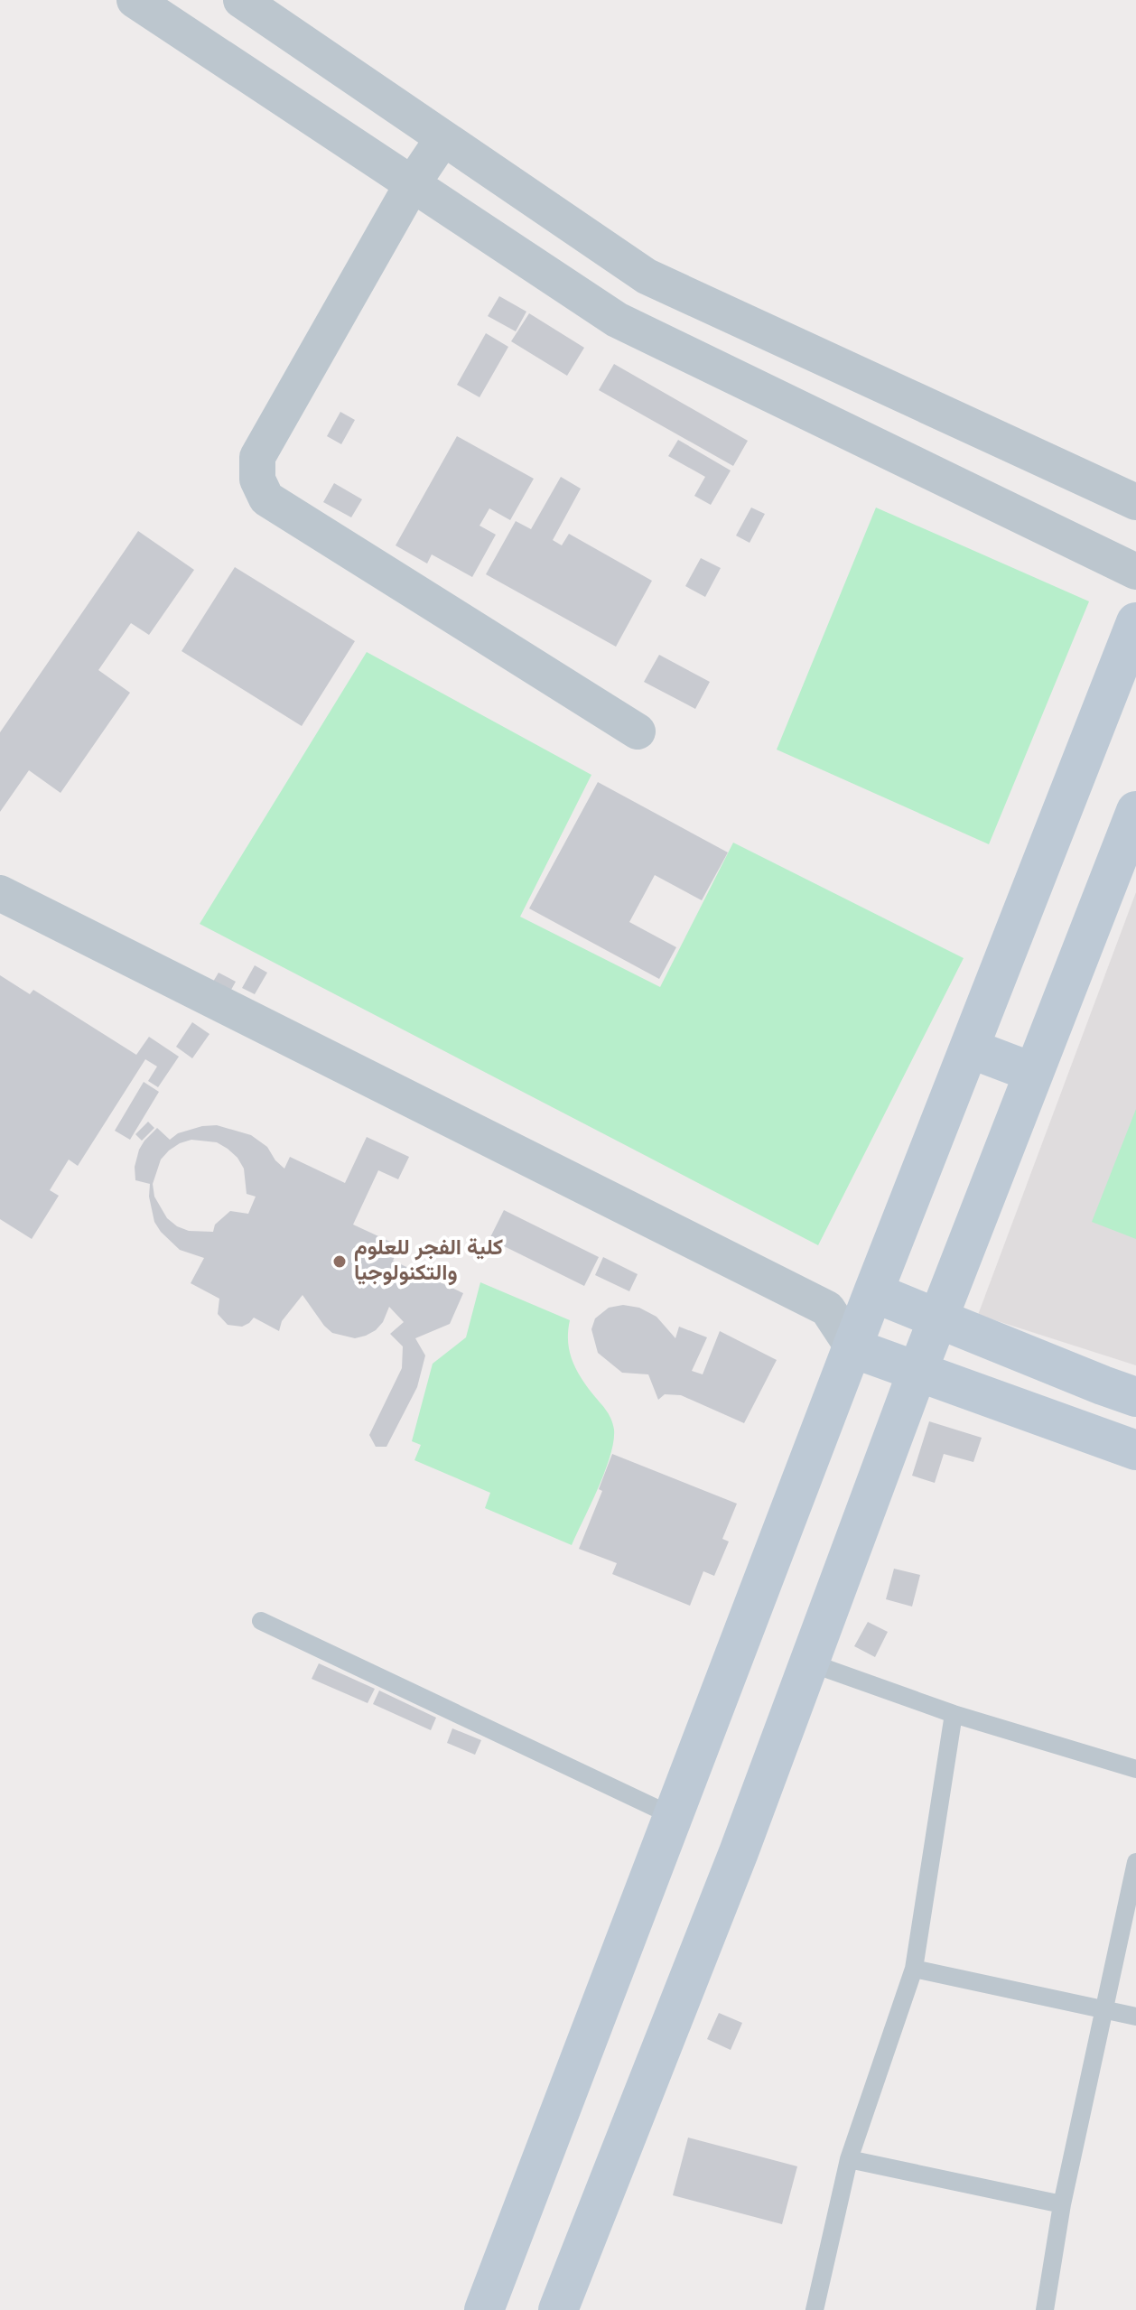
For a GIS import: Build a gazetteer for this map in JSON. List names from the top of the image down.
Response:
{
  "places": ["كلية الفجر للعلوم والتكنولوجيا"]
}
